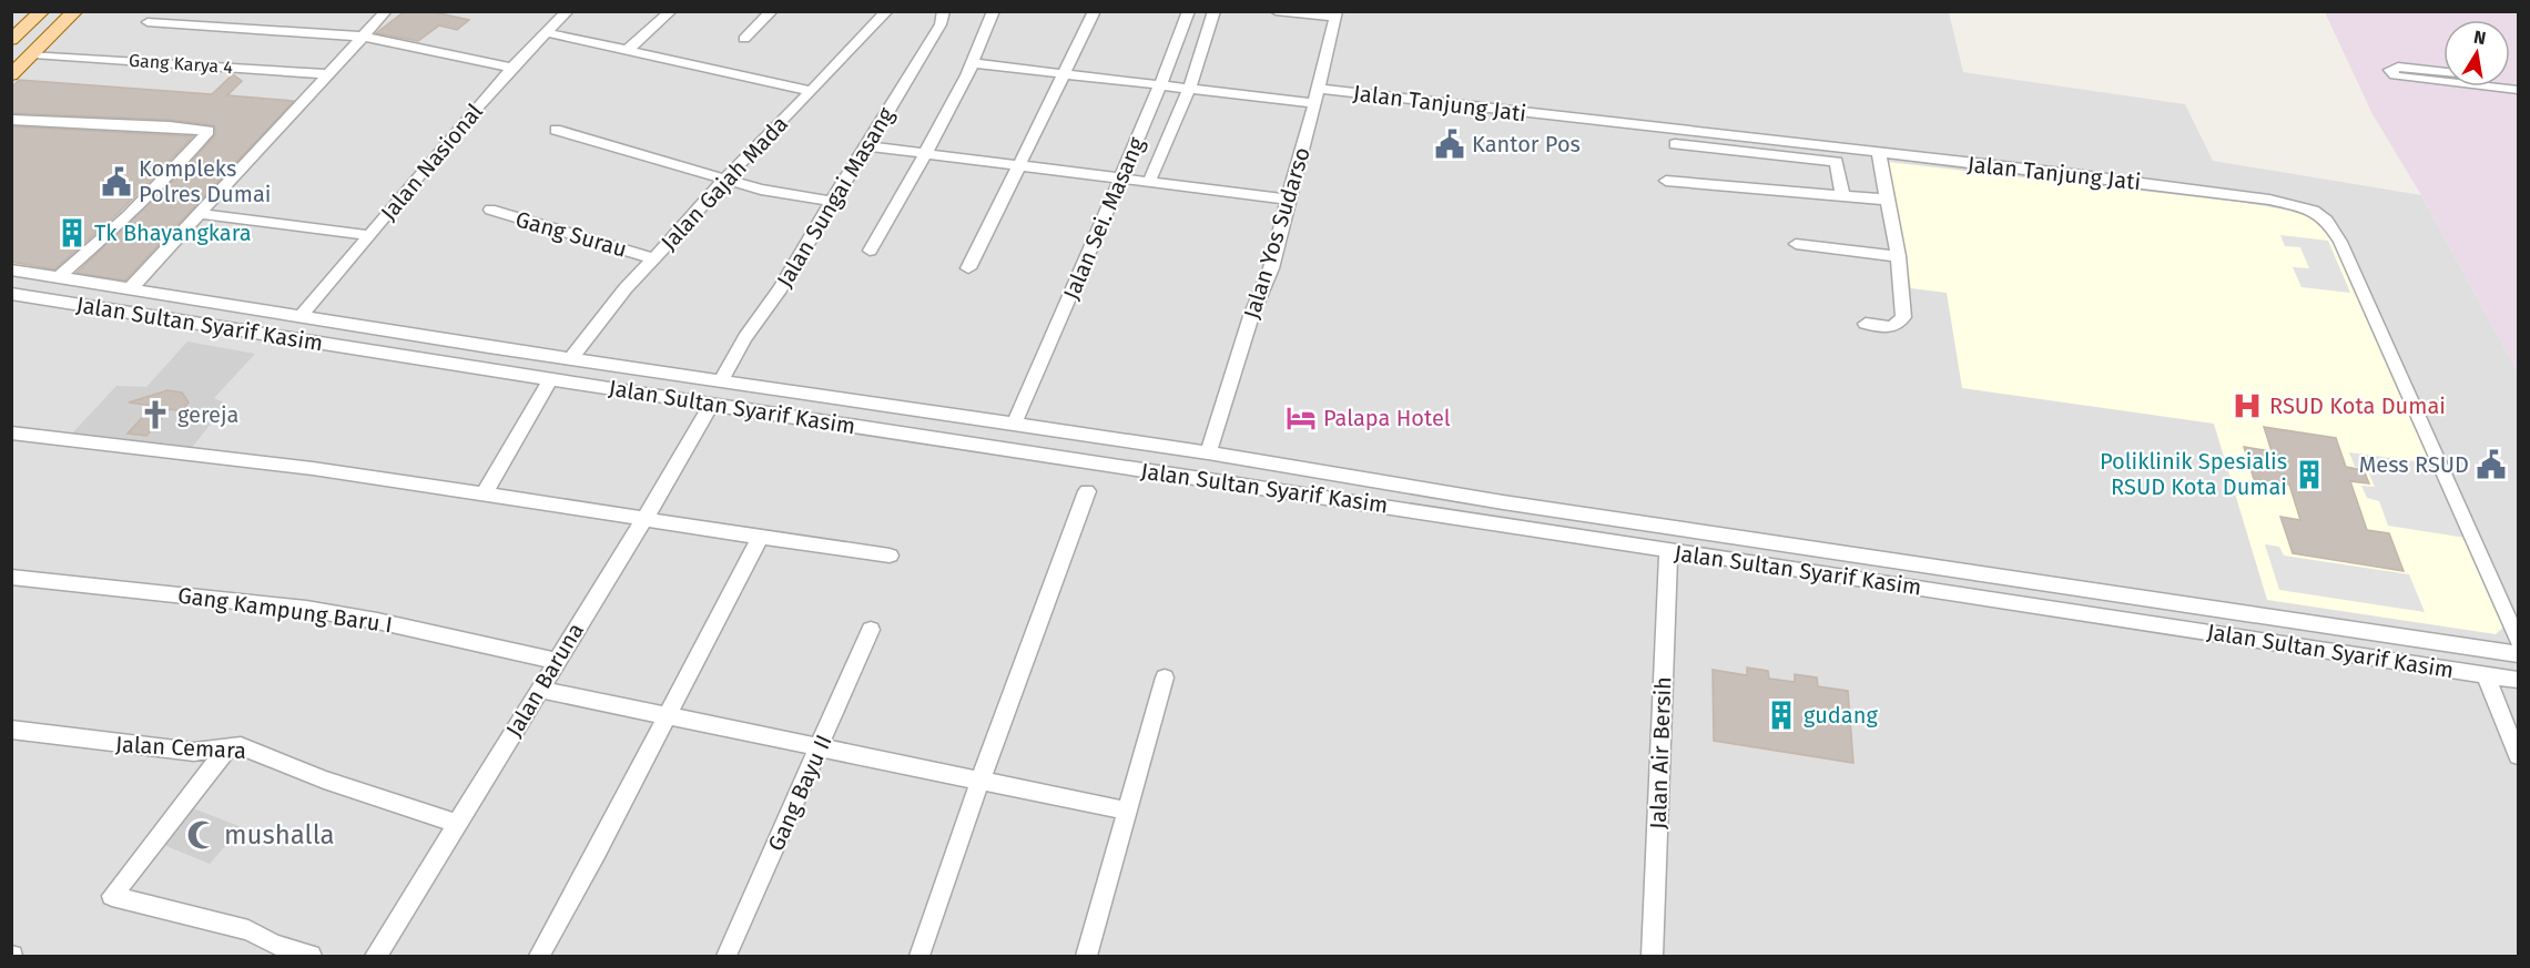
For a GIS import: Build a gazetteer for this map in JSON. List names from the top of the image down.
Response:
{
  "streets": {
    "street": [
      "Gang Karya 4",
      "Jalan Tanjung Jati",
      "Jalan Nasional",
      "Jalan Gajah Mada",
      "Jalan Sungai Masang",
      "Jalan Sei. Masang",
      "Jalan Yos Sudarso",
      "Gang Surau",
      "Jalan Sultan Syarif Kasim",
      "Gang Kampung Baru I",
      "Jalan Baruna",
      "Jalan Cemara",
      "Jalan Air Bersih",
      "Gang Bayu II"
    ]
  },
  "crossings": [
    ["Jalan Tanjung Jati", "Jalan Yos Sudarso"],
    ["Jalan Nasional", "Jalan Sultan Syarif Kasim"],
    ["Jalan Gajah Mada", "Gang Surau"],
    ["Jalan Gajah Mada", "Jalan Sultan Syarif Kasim"],
    ["Jalan Sungai Masang", "Jalan Sultan Syarif Kasim"],
    ["Jalan Sei. Masang", "Jalan Sultan Syarif Kasim"],
    ["Jalan Yos Sudarso", "Jalan Sultan Syarif Kasim"],
    ["Jalan Sultan Syarif Kasim", "Jalan Baruna"],
    ["Jalan Sultan Syarif Kasim", "Jalan Air Bersih"],
    ["Gang Kampung Baru I", "Jalan Baruna"],
    ["Jalan Baruna", "Jalan Cemara"]
  ],
  "places": {
    "public building": ["Kantor Pos", "Kompleks Polres Dumai", "Mess RSUD"],
    "building": ["Tk Bhayangkara", "Poliklinik Spesialis RSUD Kota Dumai", "gudang"],
    "hospital": ["RSUD Kota Dumai"],
    "church": ["gereja"],
    "hotel": ["Palapa Hotel"],
    "mosque": ["mushalla"]
  },
  "north": "top"
}
